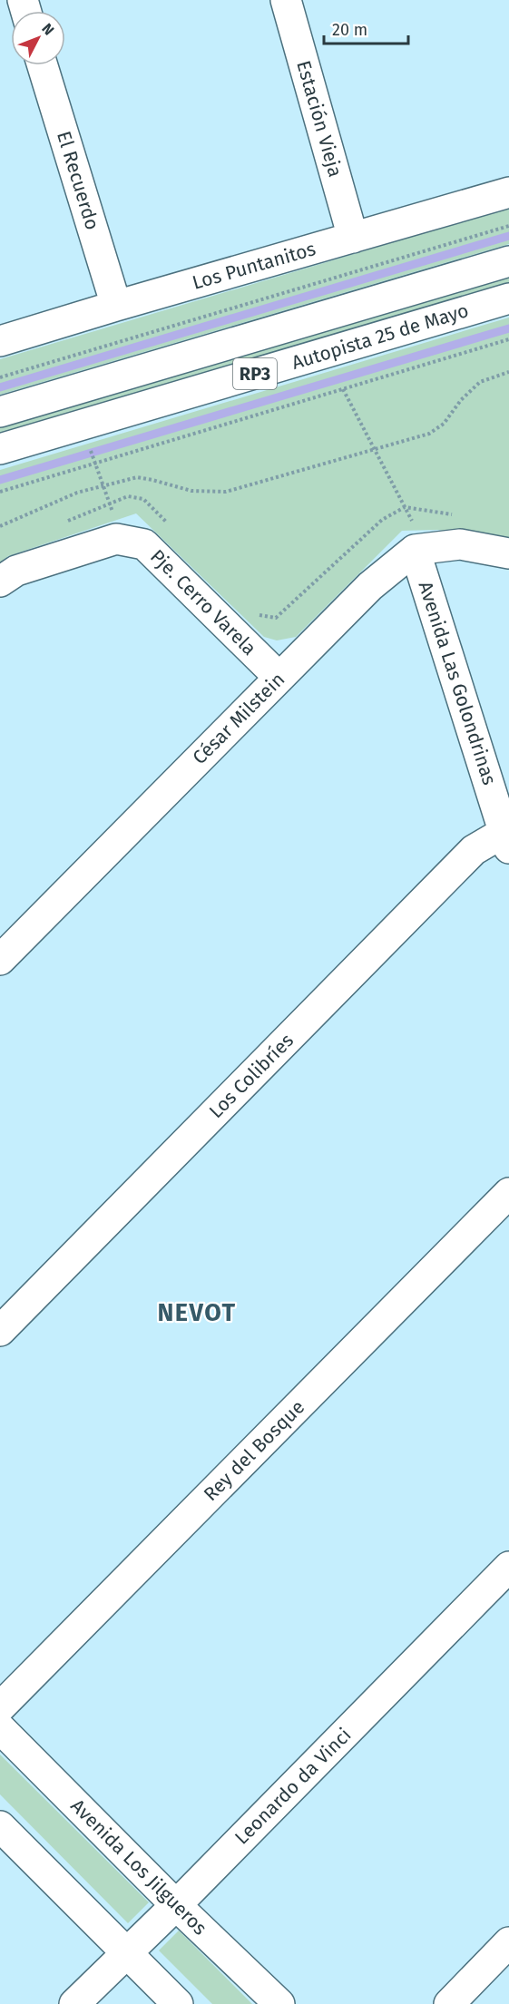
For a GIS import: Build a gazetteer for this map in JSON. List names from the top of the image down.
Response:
{
  "streets": {
    "street": [
      "Estación Vieja",
      "El Recuerdo",
      "Los Puntanitos",
      "Autopista 25 de Mayo",
      "RP3",
      "Pje. Cerro Varela",
      "Avenida Las Golondrinas",
      "César Milstein",
      "Los Colibríes",
      "Rey del Bosque",
      "Leonardo da Vinci",
      "Avenida Los Jilgueros"
    ]
  },
  "crossings": [
    ["Estación Vieja", "Los Puntanitos"],
    ["El Recuerdo", "Los Puntanitos"],
    ["Pje. Cerro Varela", "César Milstein"],
    ["Avenida Las Golondrinas", "César Milstein"],
    ["Avenida Las Golondrinas", "Los Colibríes"],
    ["Leonardo da Vinci", "Avenida Los Jilgueros"]
  ],
  "districts": ["NEVOT"],
  "scale_bar": "20 m",
  "north": "top right"
}
